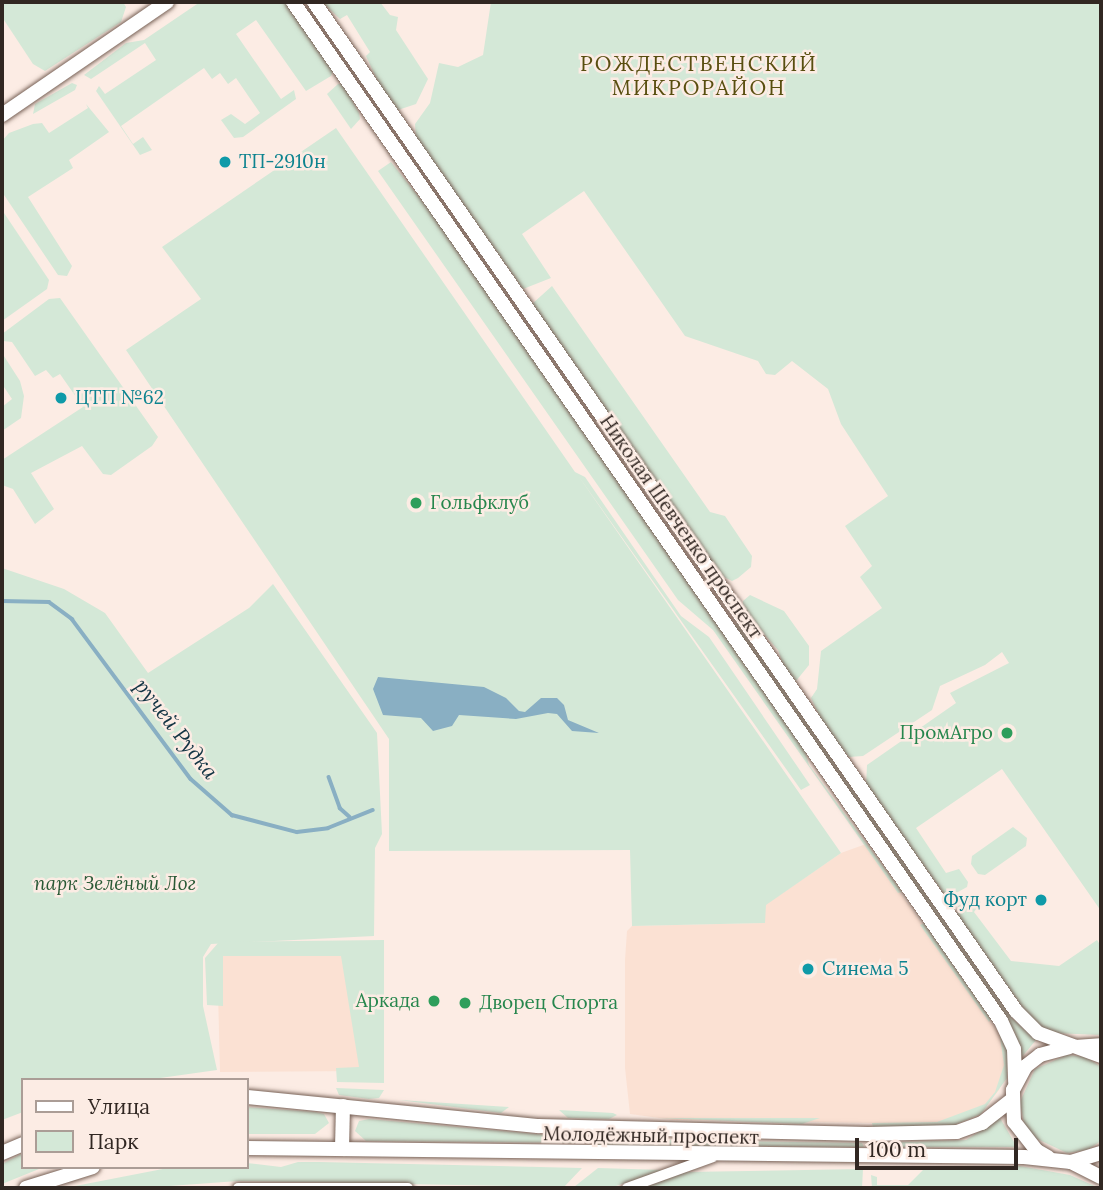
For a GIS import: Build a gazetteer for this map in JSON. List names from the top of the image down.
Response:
{
  "streets": {
    "main road": ["Николая Шевченко проспект", "Молодёжный проспект"]
  },
  "districts": ["РОЖДЕСТВЕНСКИЙ МИКРОРАЙОН"],
  "water": ["ручей Рудка"],
  "parks": ["парк Зелёный Лог"],
  "places": [
    "ТП-2910н",
    "ЦТП №62",
    "Гольфклуб",
    "ПромАгро",
    "Фуд корт",
    "Синема 5",
    "Аркада",
    "Дворец Спорта"
  ],
  "legend": ["Улица", "Парк"],
  "scale_bar": "100 m"
}
